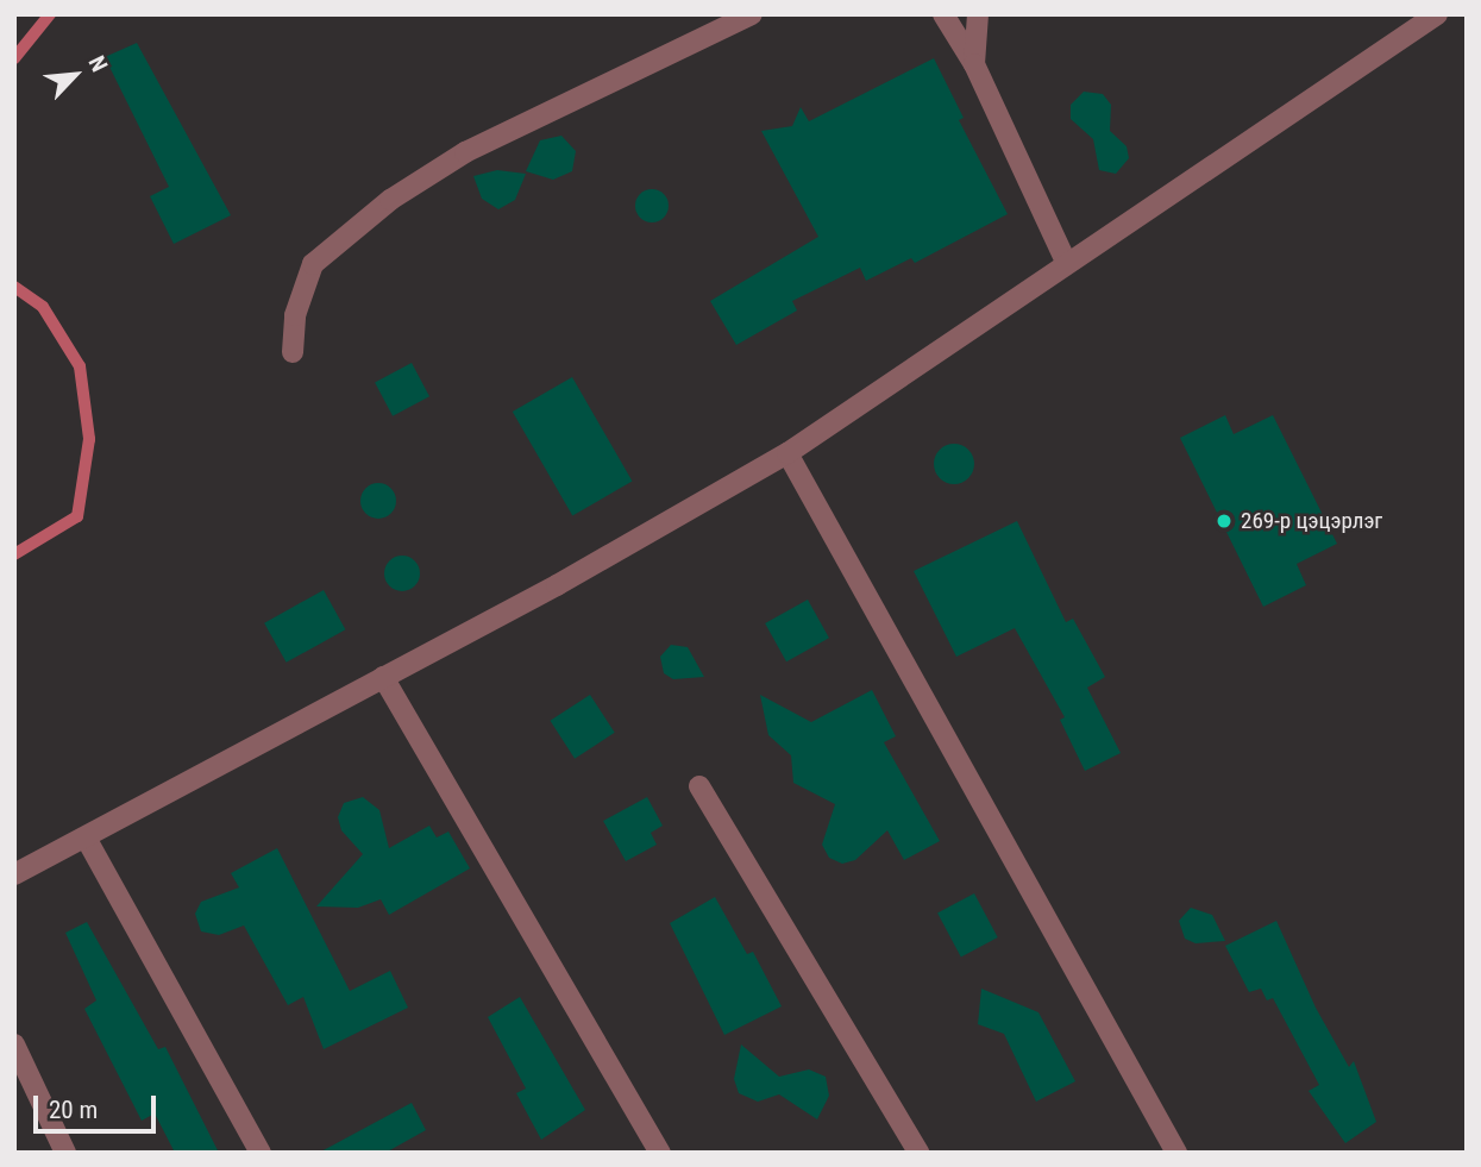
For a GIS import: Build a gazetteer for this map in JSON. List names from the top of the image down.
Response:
{
  "places": ["269-р цэцэрлэг"],
  "scale_bar": "20 m",
  "north": "top right"
}
